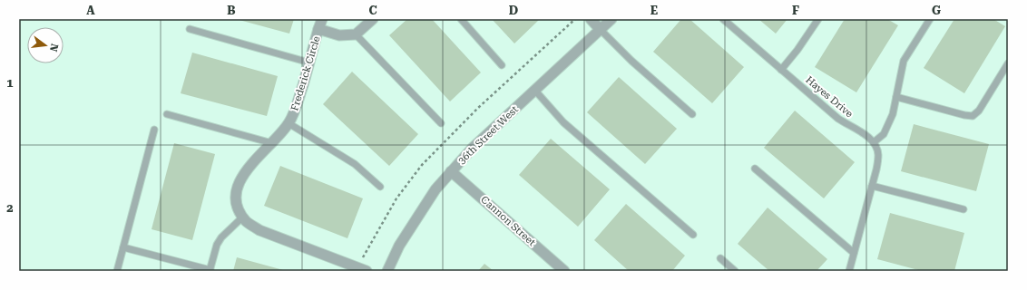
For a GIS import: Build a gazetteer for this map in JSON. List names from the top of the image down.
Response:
{
  "streets": {
    "street": ["Frederick Circle", "36th Street West", "Cannon Street"],
    "lane": ["Hayes Drive"]
  },
  "crossings": [
    ["36th Street West", "Cannon Street"]
  ],
  "north": "right",
  "grid": {
    "columns": [
      "A",
      "B",
      "C",
      "D",
      "E",
      "F",
      "G"
    ],
    "rows": ["1", "2"]
  }
}
